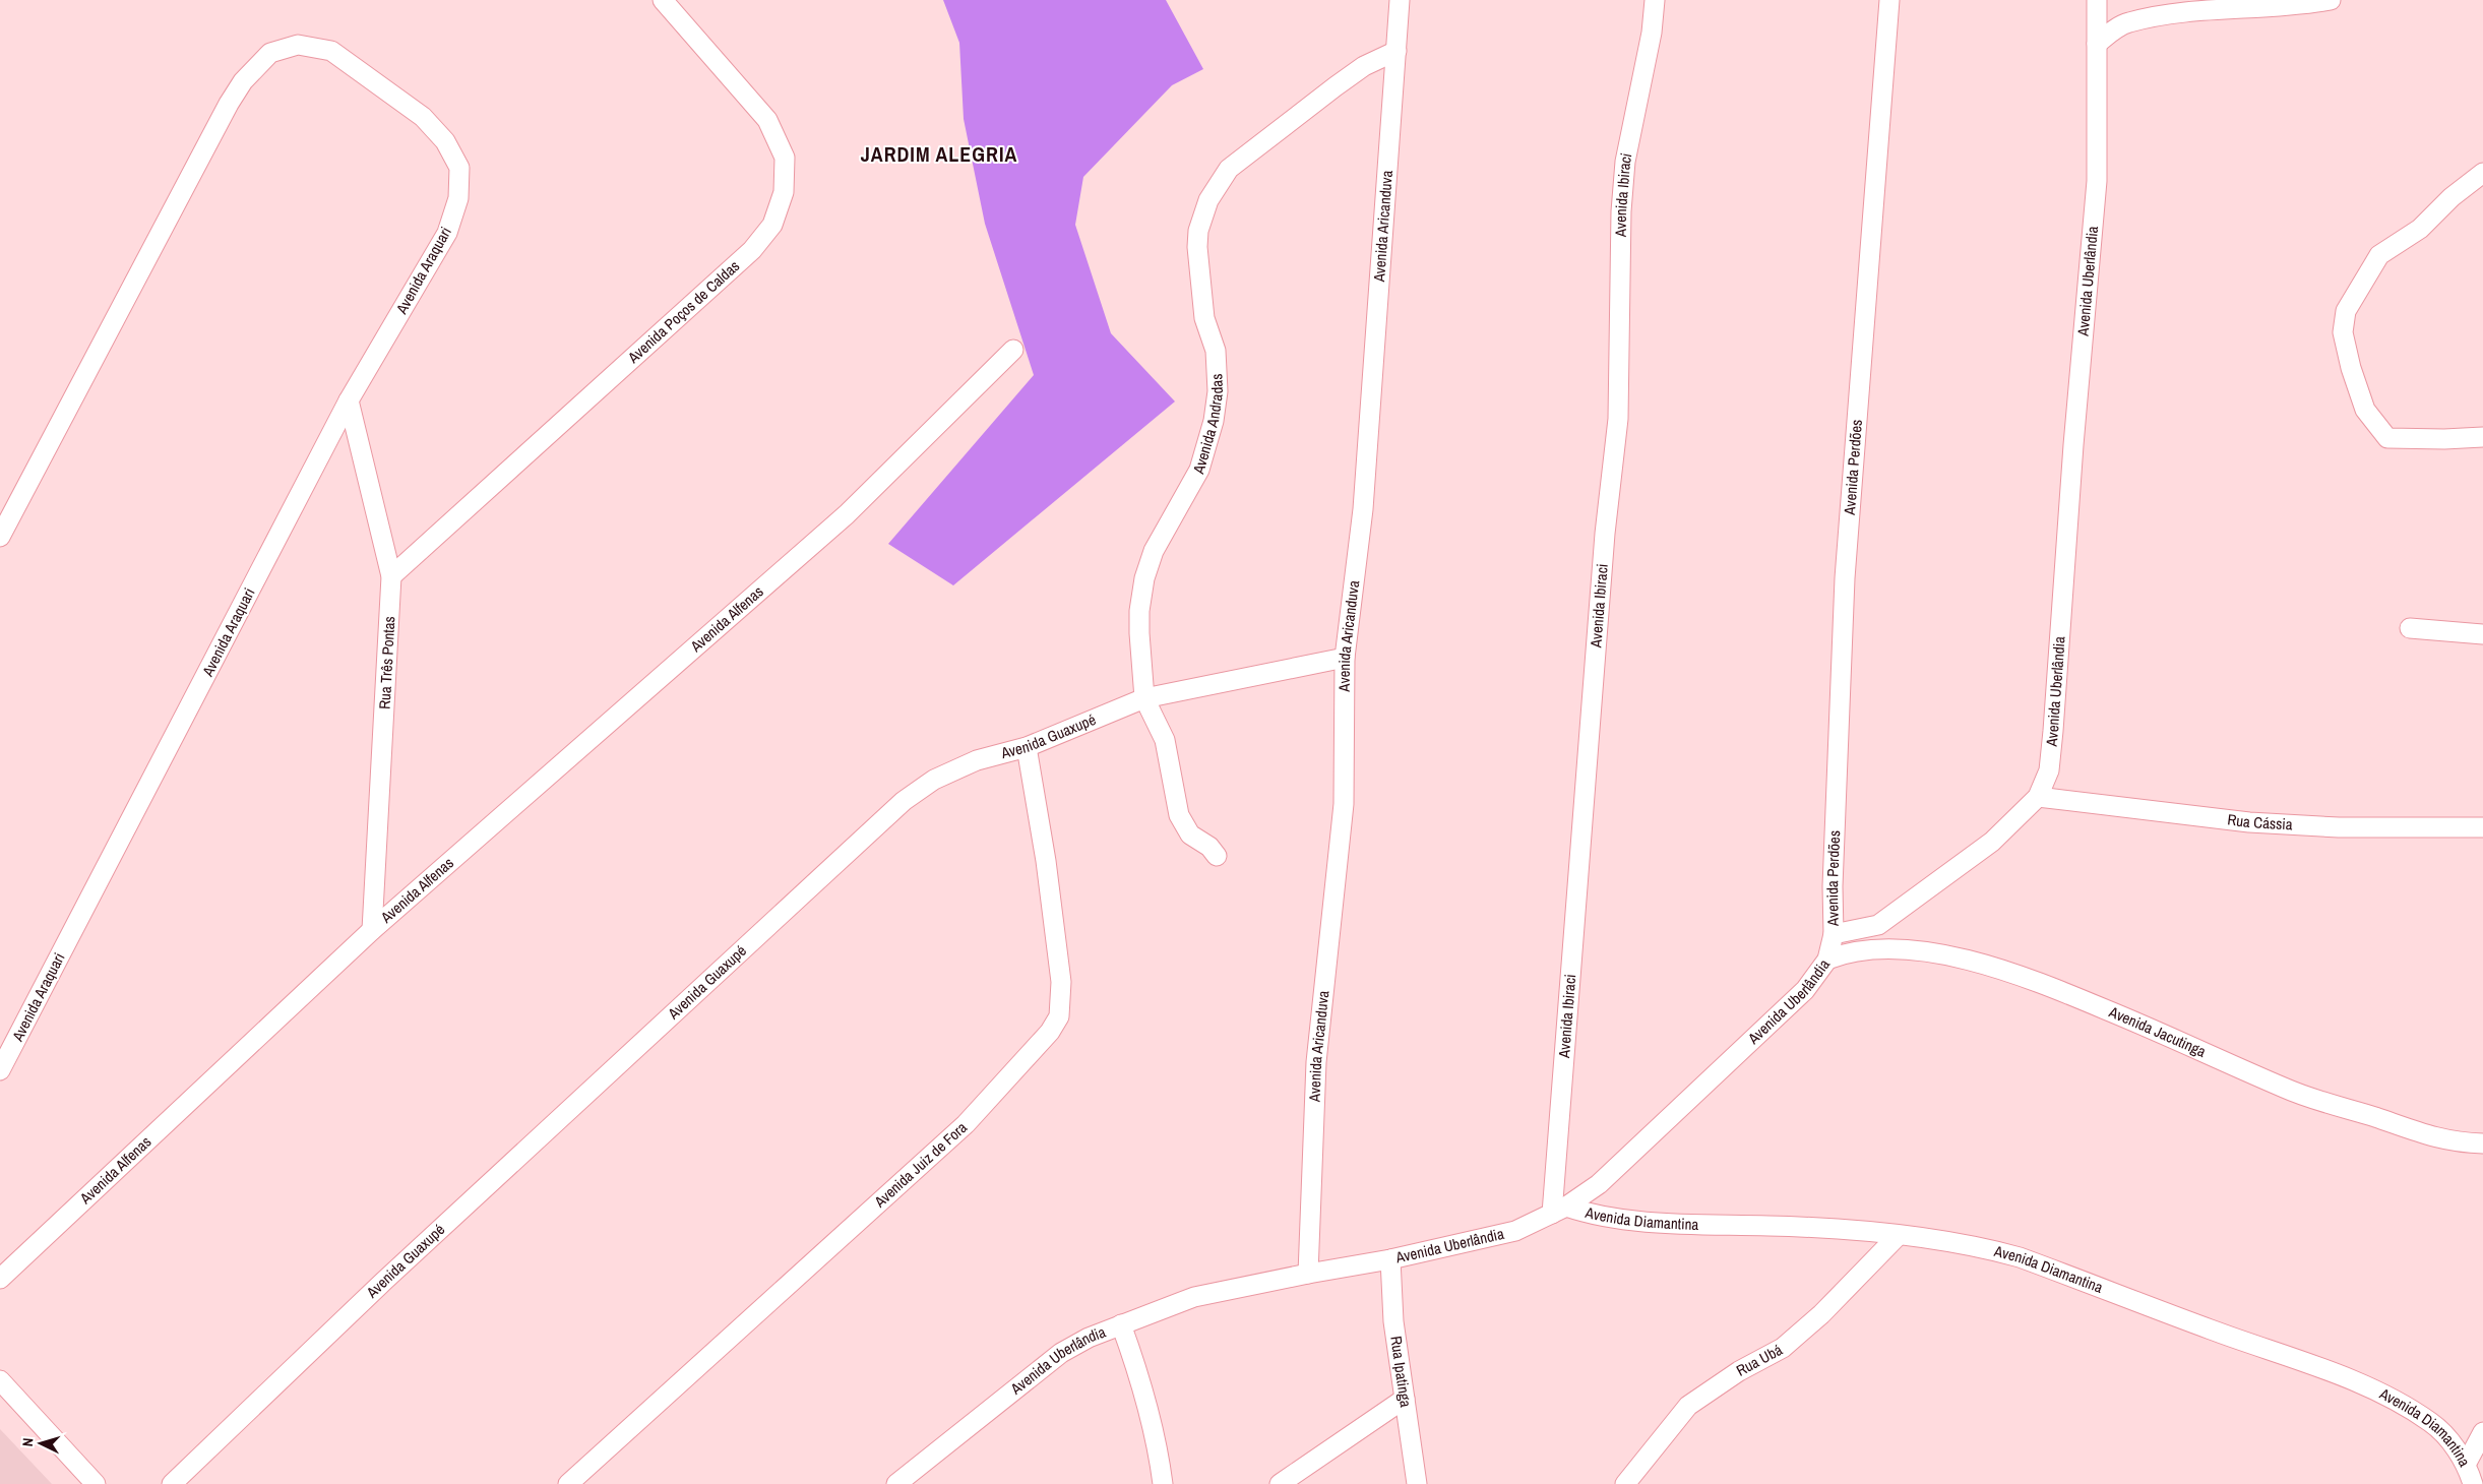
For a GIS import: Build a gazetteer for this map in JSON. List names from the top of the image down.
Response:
{
  "streets": {
    "street": [
      "Avenida Ibiraci",
      "Avenida Aricanduva",
      "Avenida Araquari",
      "Avenida Uberlândia",
      "Avenida Poços de Caldas",
      "Avenida Andradas",
      "Avenida Perdões",
      "Avenida Alfenas",
      "Rua Três Pontas",
      "Avenida Guaxupé",
      "Rua Cássia",
      "Avenida Jacutinga",
      "Avenida Juiz de Fora",
      "Avenida Diamantina",
      "Rua Ubá",
      "Rua Ipatinga"
    ]
  },
  "crossings": [
    ["Avenida Ibiraci", "Avenida Uberlândia"],
    ["Avenida Ibiraci", "Avenida Diamantina"],
    ["Avenida Aricanduva", "Avenida Uberlândia"],
    ["Avenida Aricanduva", "Avenida Andradas"],
    ["Avenida Aricanduva", "Avenida Guaxupé"],
    ["Avenida Araquari", "Rua Três Pontas"],
    ["Avenida Uberlândia", "Avenida Perdões"],
    ["Avenida Uberlândia", "Rua Cássia"],
    ["Avenida Uberlândia", "Avenida Jacutinga"],
    ["Avenida Uberlândia", "Avenida Diamantina"],
    ["Avenida Uberlândia", "Rua Ipatinga"],
    ["Avenida Poços de Caldas", "Rua Três Pontas"],
    ["Avenida Andradas", "Avenida Guaxupé"],
    ["Avenida Alfenas", "Rua Três Pontas"],
    ["Avenida Guaxupé", "Avenida Juiz de Fora"],
    ["Avenida Diamantina", "Rua Ubá"]
  ],
  "districts": ["JARDIM ALEGRIA"],
  "north": "left"
}
